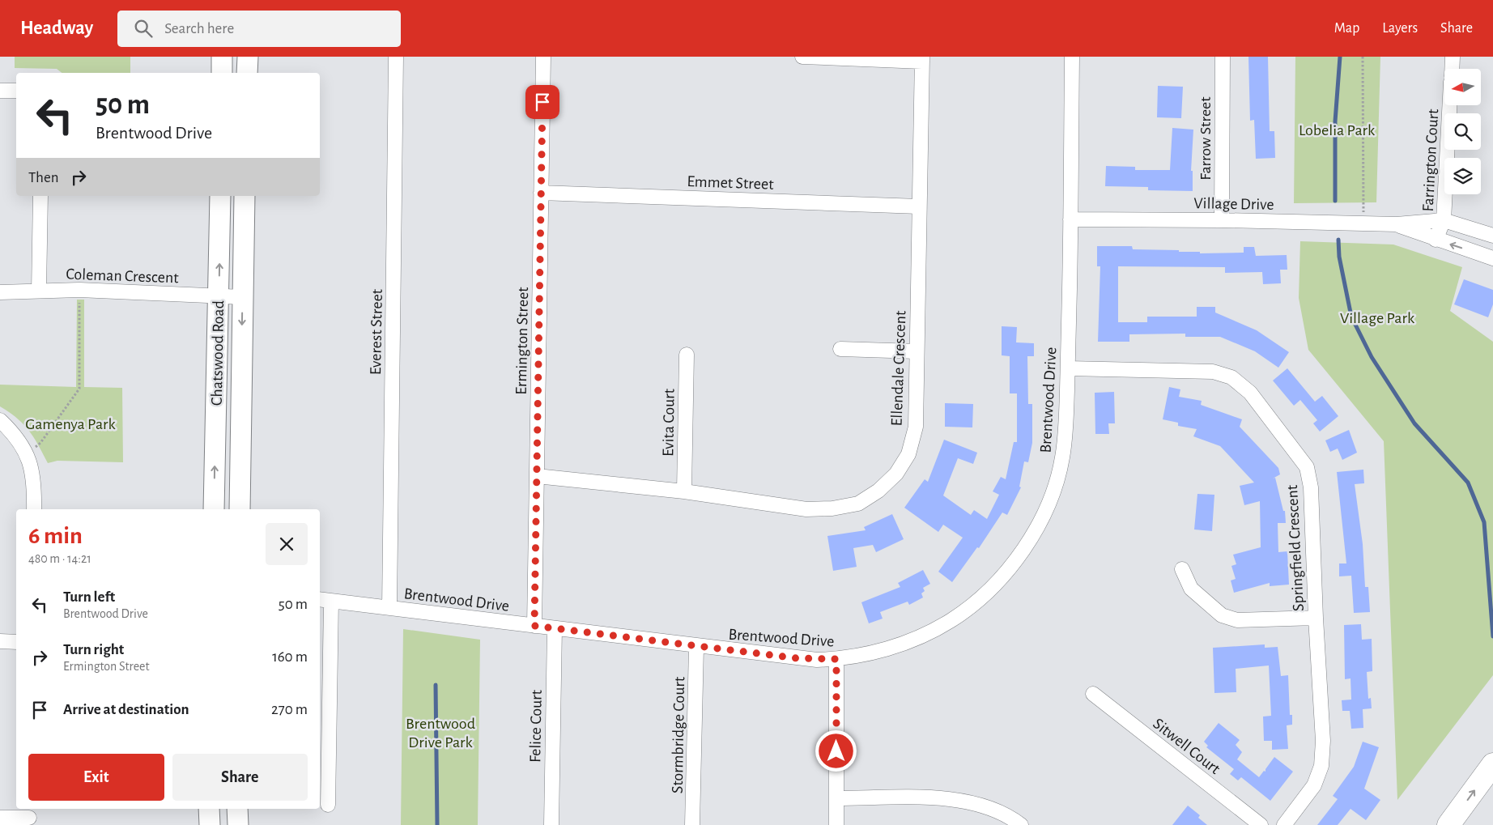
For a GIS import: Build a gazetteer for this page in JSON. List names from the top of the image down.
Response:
{
  "streets": {
    "main road": ["Chatswood Road"],
    "street": [
      "Farrow Street",
      "Farrington Court",
      "Emmet Street",
      "Village Drive",
      "Coleman Crescent",
      "Everest Street",
      "Ermington Street",
      "Ellendale Crescent",
      "Brentwood Drive",
      "Evita Court",
      "Springfield Crescent",
      "Felice Court",
      "Stormbridge Court",
      "Sitwell Court"
    ]
  },
  "crossings": [
    ["Farrow Street", "Village Drive"],
    ["Farrington Court", "Village Drive"],
    ["Emmet Street", "Ermington Street"],
    ["Emmet Street", "Ellendale Crescent"],
    ["Village Drive", "Brentwood Drive"],
    ["Coleman Crescent", "Chatswood Road"],
    ["Everest Street", "Brentwood Drive"],
    ["Ermington Street", "Ellendale Crescent"],
    ["Ermington Street", "Brentwood Drive"],
    ["Ellendale Crescent", "Evita Court"],
    ["Brentwood Drive", "Springfield Crescent"],
    ["Brentwood Drive", "Felice Court"],
    ["Brentwood Drive", "Stormbridge Court"]
  ],
  "parks": [
    "Lobelia Park",
    "Village Park",
    "Gamenya Park",
    "Brentwood Drive Park"
  ],
  "north": "left",
  "page": {
    "header": "Headway",
    "search": "Search here",
    "nav": ["Map", "Layers", "Share"],
    "turn": ["50 m", "Brentwood Drive"],
    "then": "Then",
    "heading": ["6 min", "480 m · 14:21"],
    "list": [
      {
        "name": "Turn left",
        "note": "Brentwood Drive",
        "value": "50 m"
      },
      {
        "name": "Turn right",
        "note": "Ermington Street",
        "value": "160 m"
      },
      {
        "name": "Arrive at destination",
        "value": "270 m"
      }
    ],
    "buttons": ["Exit", "Share"]
  }
}
